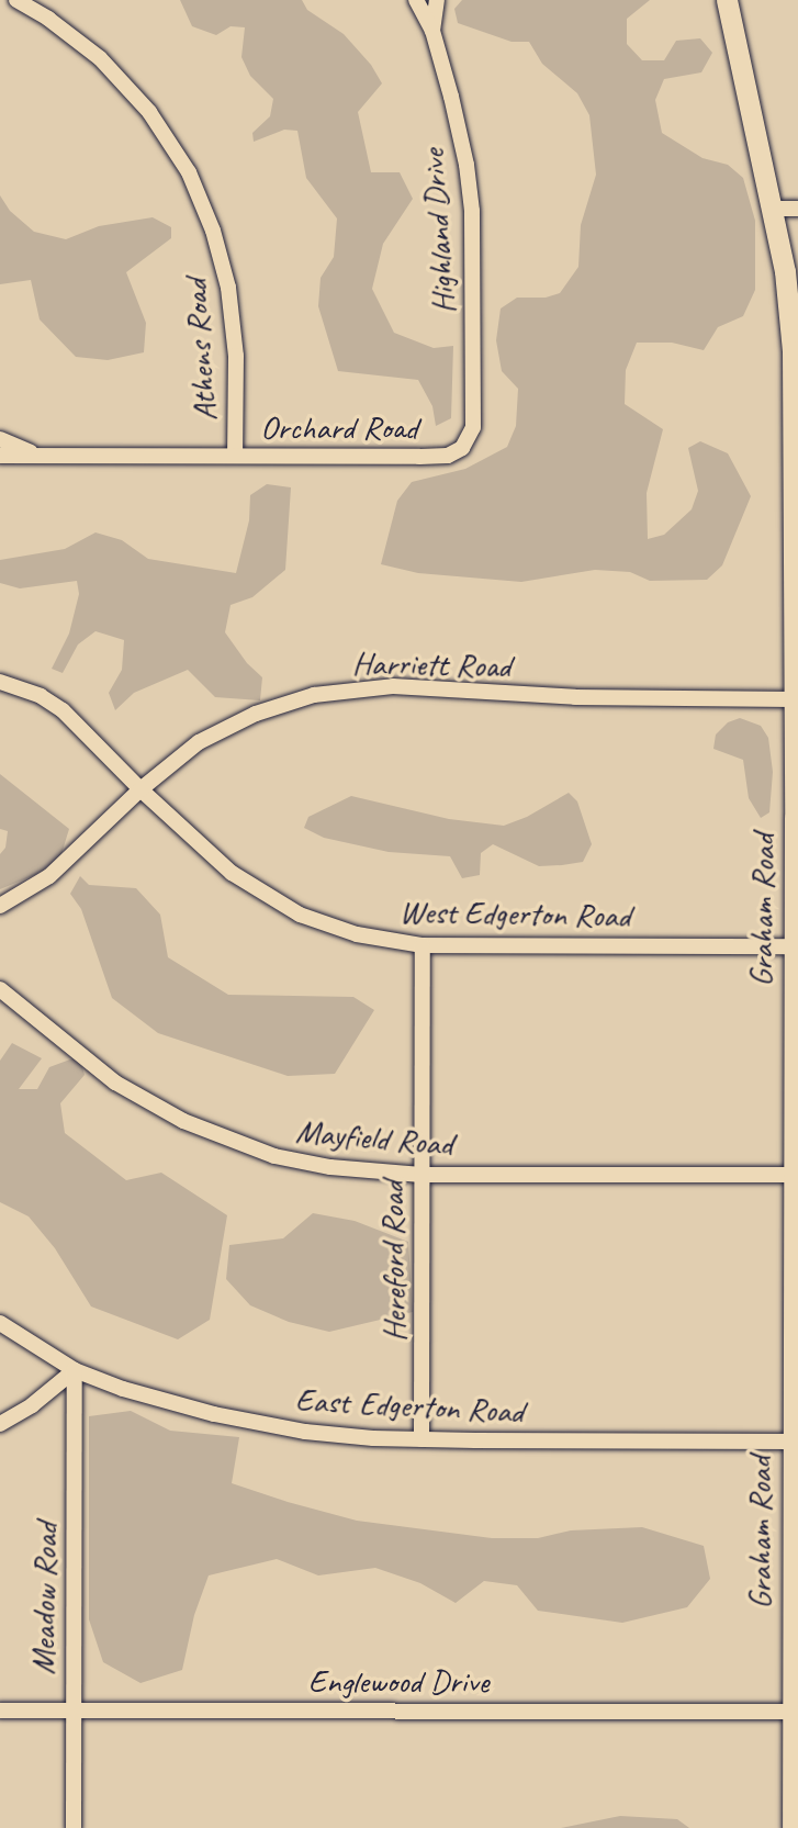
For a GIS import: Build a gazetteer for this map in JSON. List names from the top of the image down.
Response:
{
  "streets": {
    "main road": ["Graham Road"],
    "street": [
      "Highland Drive",
      "Athens Road",
      "Orchard Road",
      "Harriett Road",
      "West Edgerton Road",
      "Mayfield Road",
      "Hereford Road",
      "East Edgerton Road",
      "Meadow Road",
      "Englewood Drive"
    ]
  },
  "crossings": [
    ["Highland Drive", "Orchard Road"],
    ["Athens Road", "Orchard Road"],
    ["Harriett Road", "Graham Road"],
    ["Harriett Road", "West Edgerton Road"],
    ["Graham Road", "West Edgerton Road"],
    ["Graham Road", "Mayfield Road"],
    ["Graham Road", "East Edgerton Road"],
    ["Graham Road", "Englewood Drive"],
    ["West Edgerton Road", "Hereford Road"],
    ["Mayfield Road", "Hereford Road"],
    ["Hereford Road", "East Edgerton Road"],
    ["East Edgerton Road", "Meadow Road"],
    ["Meadow Road", "Englewood Drive"]
  ]
}
